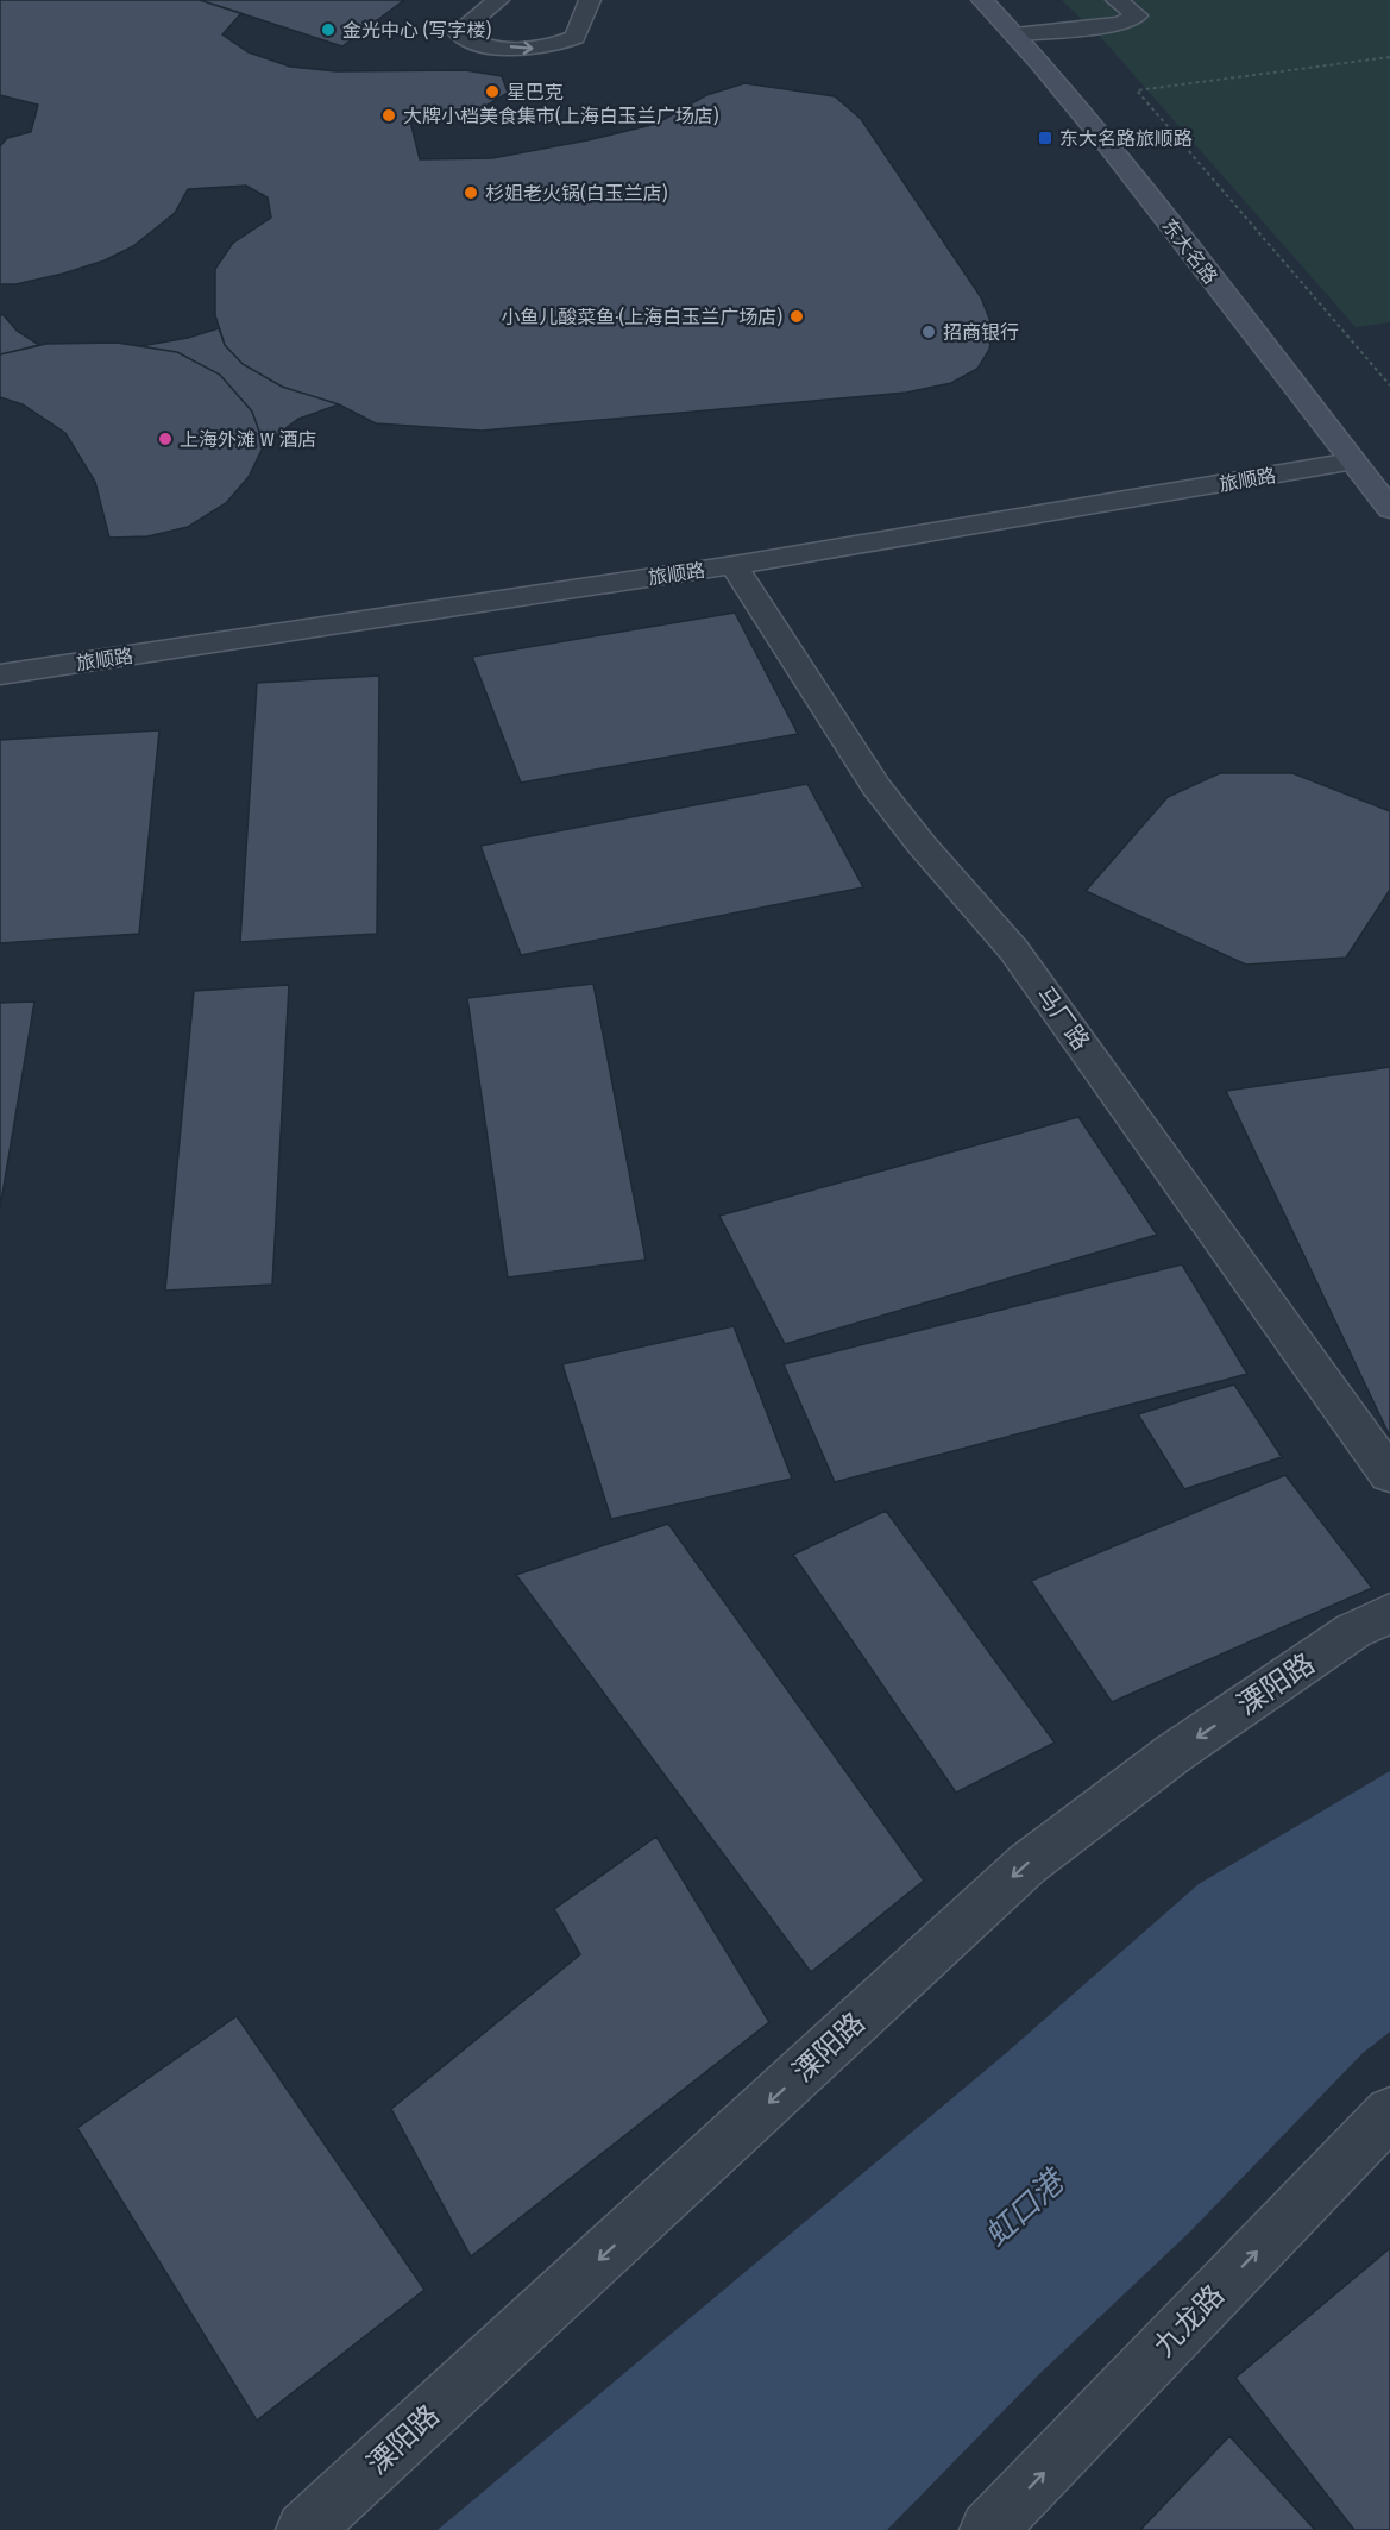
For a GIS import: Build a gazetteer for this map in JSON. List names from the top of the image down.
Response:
{
  "streets": {
    "main road": ["东大名路"],
    "street": [
      "旅顺路",
      "马厂路",
      "溧阳路",
      "九龙路"
    ]
  },
  "crossings": [
    ["东大名路", "旅顺路"],
    ["旅顺路", "马厂路"]
  ],
  "one_way": ["溧阳路", "九龙路"],
  "water": ["虹口港"],
  "places": {
    "other": [
      "金光中心 (写字楼)",
      "星巴克",
      "大牌小档美食集市(上海白玉兰广场店)",
      "杉姐老火锅(白玉兰店)",
      "小鱼儿酸菜鱼·(上海白玉兰广场店)",
      "招商银行",
      "上海外滩 W 酒店"
    ],
    "transit": ["东大名路旅顺路"]
  }
}
